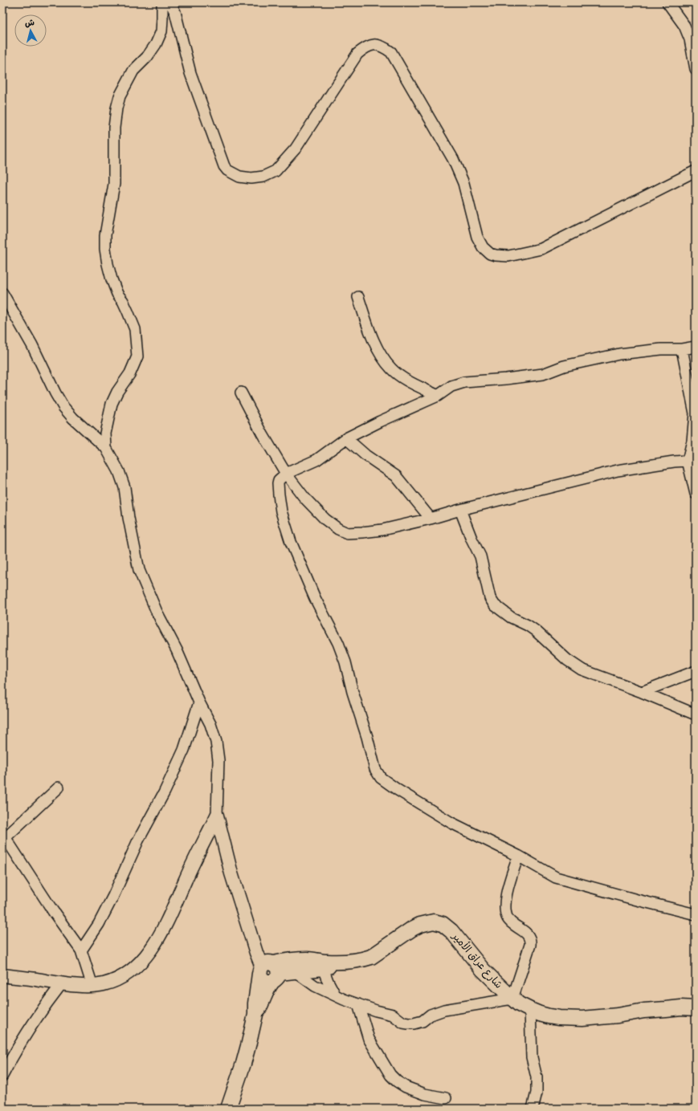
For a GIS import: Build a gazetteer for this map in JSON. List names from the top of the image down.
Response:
{
  "streets": {
    "main road": ["شارع عراق الأمير"]
  },
  "north": "top"
}
